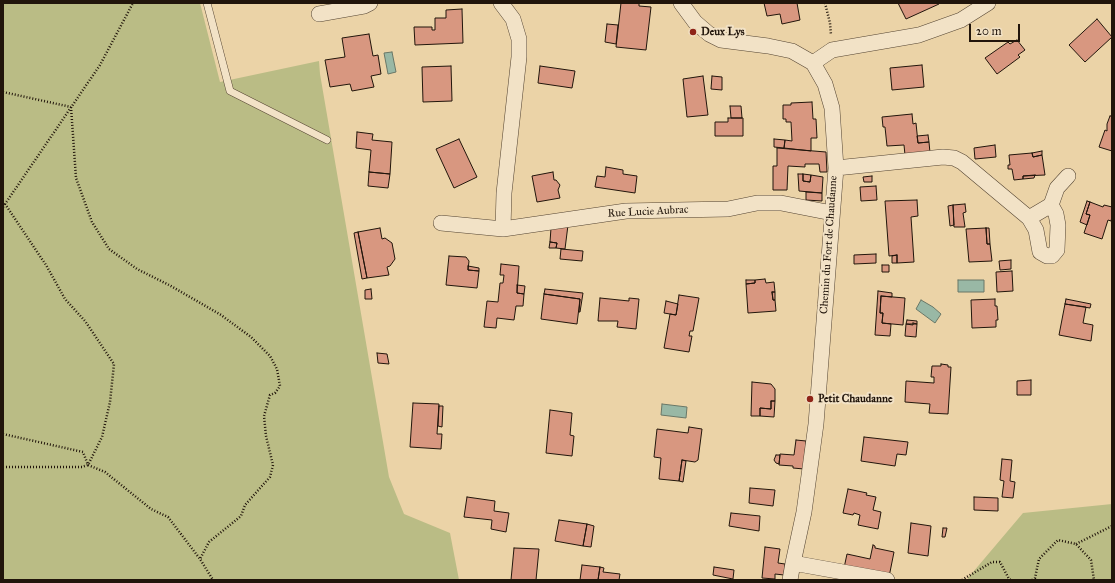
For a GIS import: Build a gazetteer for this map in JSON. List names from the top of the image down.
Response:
{
  "streets": {
    "street": ["Rue Lucie Aubrac", "Chemin du Fort de Chaudanne"]
  },
  "crossings": [
    ["Rue Lucie Aubrac", "Chemin du Fort de Chaudanne"]
  ],
  "places": ["Deux Lys", "Petit Chaudanne"],
  "scale_bar": "20 m"
}
